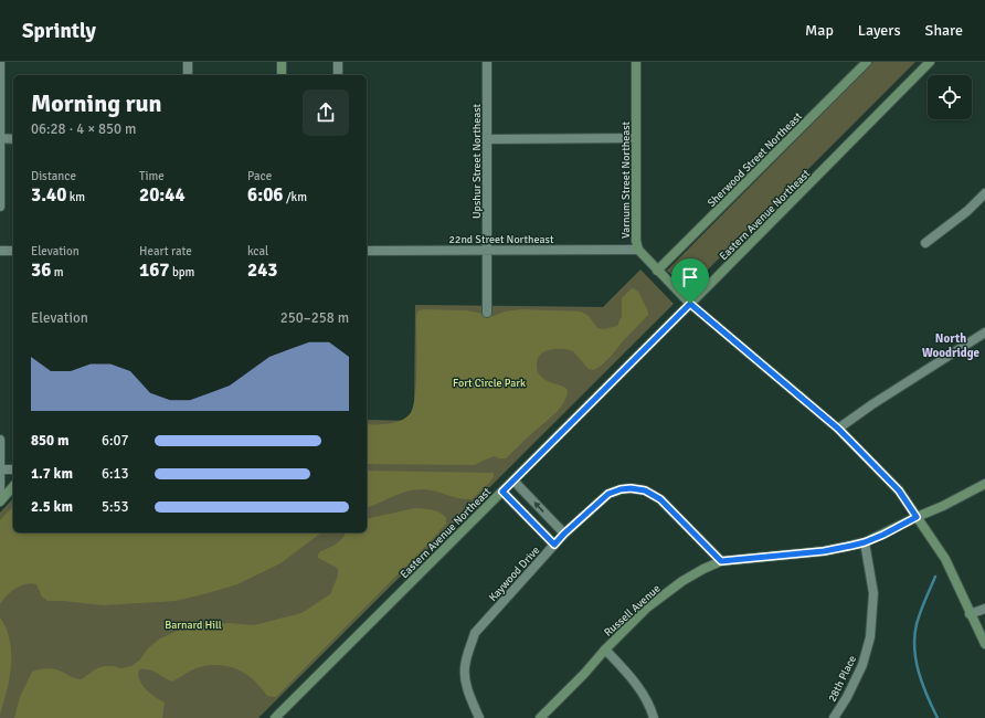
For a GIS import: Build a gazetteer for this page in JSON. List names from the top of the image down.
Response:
{
  "streets": {
    "street": [
      "Sherwood Street Northeast",
      "Upshur Street Northeast",
      "Varnum Street Northeast",
      "Eastern Avenue Northeast",
      "22nd Street Northeast",
      "Kaywood Drive",
      "Russell Avenue",
      "28th Place"
    ]
  },
  "crossings": [
    ["Sherwood Street Northeast", "Varnum Street Northeast"],
    ["Upshur Street Northeast", "22nd Street Northeast"],
    ["Varnum Street Northeast", "Eastern Avenue Northeast"],
    ["Varnum Street Northeast", "22nd Street Northeast"],
    ["Varnum Street Northeast", "Russell Avenue"],
    ["Kaywood Drive", "Russell Avenue"],
    ["Russell Avenue", "28th Place"]
  ],
  "districts": ["North Woodridge"],
  "parks": ["Fort Circle Park", "Barnard Hill"],
  "page": {
    "header": "Sprintly",
    "nav": ["Map", "Layers", "Share"],
    "heading": ["Morning run", "06:28 · 4 × 850 m"],
    "stats": [
      ["Distance", "3.40 km"],
      ["Time", "20:44"],
      ["Pace", "6:06 /km"],
      ["Elevation", "36 m"],
      ["Heart rate", "167 bpm"],
      ["kcal", "243"]
    ],
    "chart": ["Elevation", "250–258 m"],
    "list": [
      {
        "name": "850 m",
        "note": "6:07"
      },
      {
        "name": "1.7 km",
        "note": "6:13"
      },
      {
        "name": "2.5 km",
        "note": "5:53"
      }
    ]
  }
}
